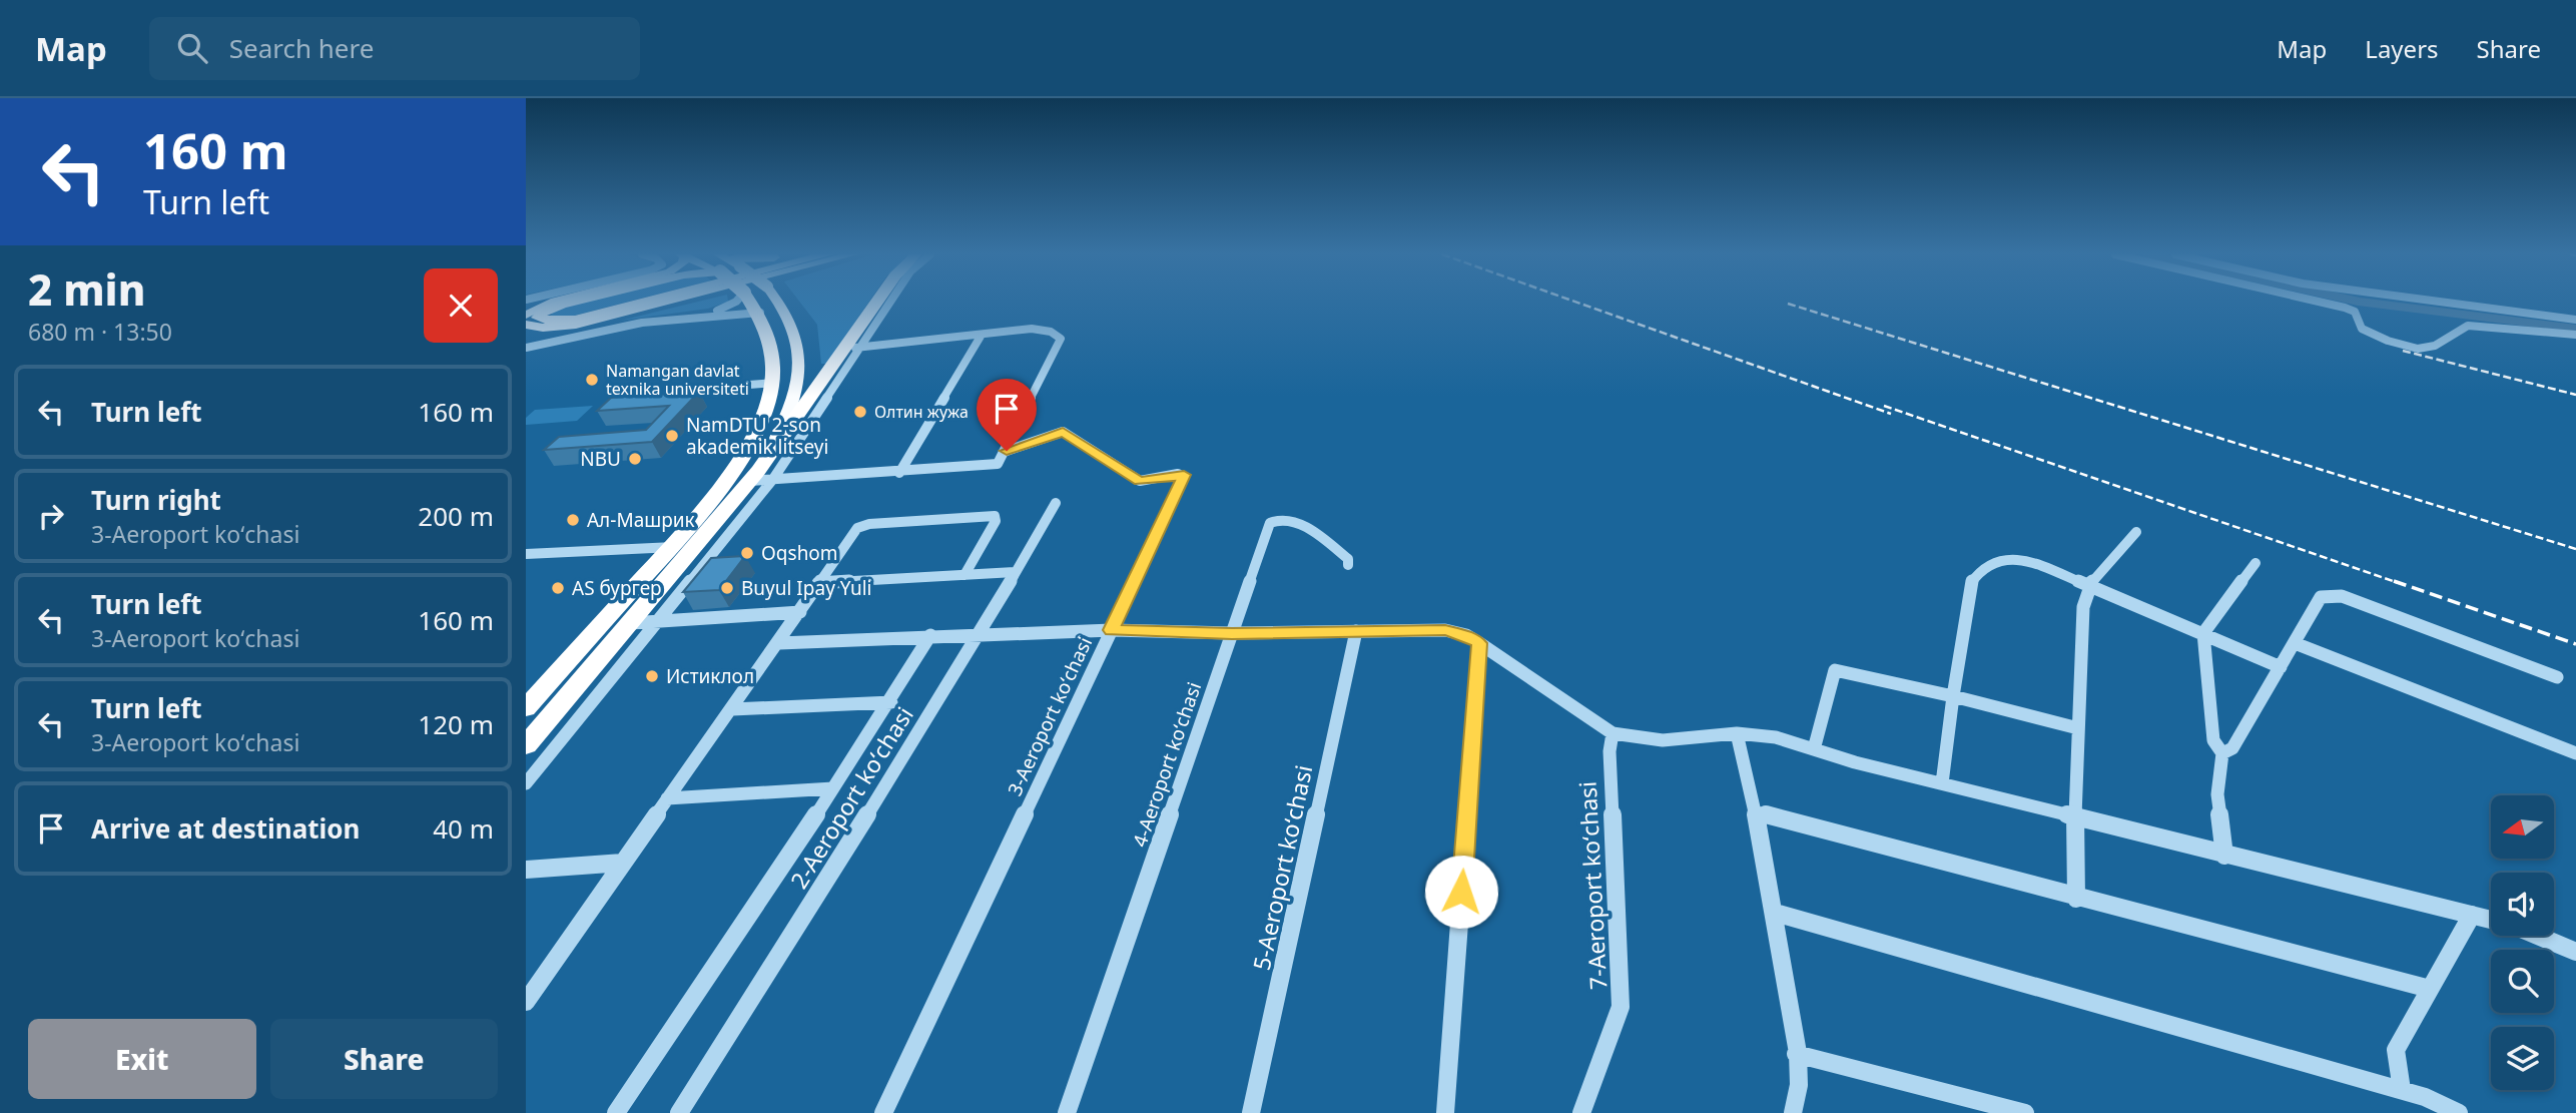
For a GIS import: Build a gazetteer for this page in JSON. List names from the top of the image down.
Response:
{
  "streets": {
    "street": [
      "3-Aeroport koʻchasi",
      "4-Aeroport koʻchasi",
      "2-Aeroport koʻchasi",
      "5-Aeroport koʻchasi",
      "7-Aeroport koʻchasi"
    ]
  },
  "places": [
    "Namangan davlat texnika universiteti",
    "Олтин жужа",
    "NamDTU 2-son akademik litseyi",
    "NBU",
    "Ал-Машрик",
    "Oqshom",
    "AS бургер",
    "Buyul Ipay Yuli",
    "Истиклол"
  ],
  "north": "left",
  "page": {
    "header": "Map",
    "search": "Search here",
    "nav": ["Map", "Layers", "Share"],
    "turn": ["160 m", "Turn left"],
    "heading": ["2 min", "680 m · 13:50"],
    "list": [
      {
        "name": "Turn left",
        "value": "160 m"
      },
      {
        "name": "Turn right",
        "note": "3-Aeroport koʻchasi",
        "value": "200 m"
      },
      {
        "name": "Turn left",
        "note": "3-Aeroport koʻchasi",
        "value": "160 m"
      },
      {
        "name": "Turn left",
        "note": "3-Aeroport koʻchasi",
        "value": "120 m"
      },
      {
        "name": "Arrive at destination",
        "value": "40 m"
      }
    ],
    "buttons": ["Exit", "Share"]
  }
}
